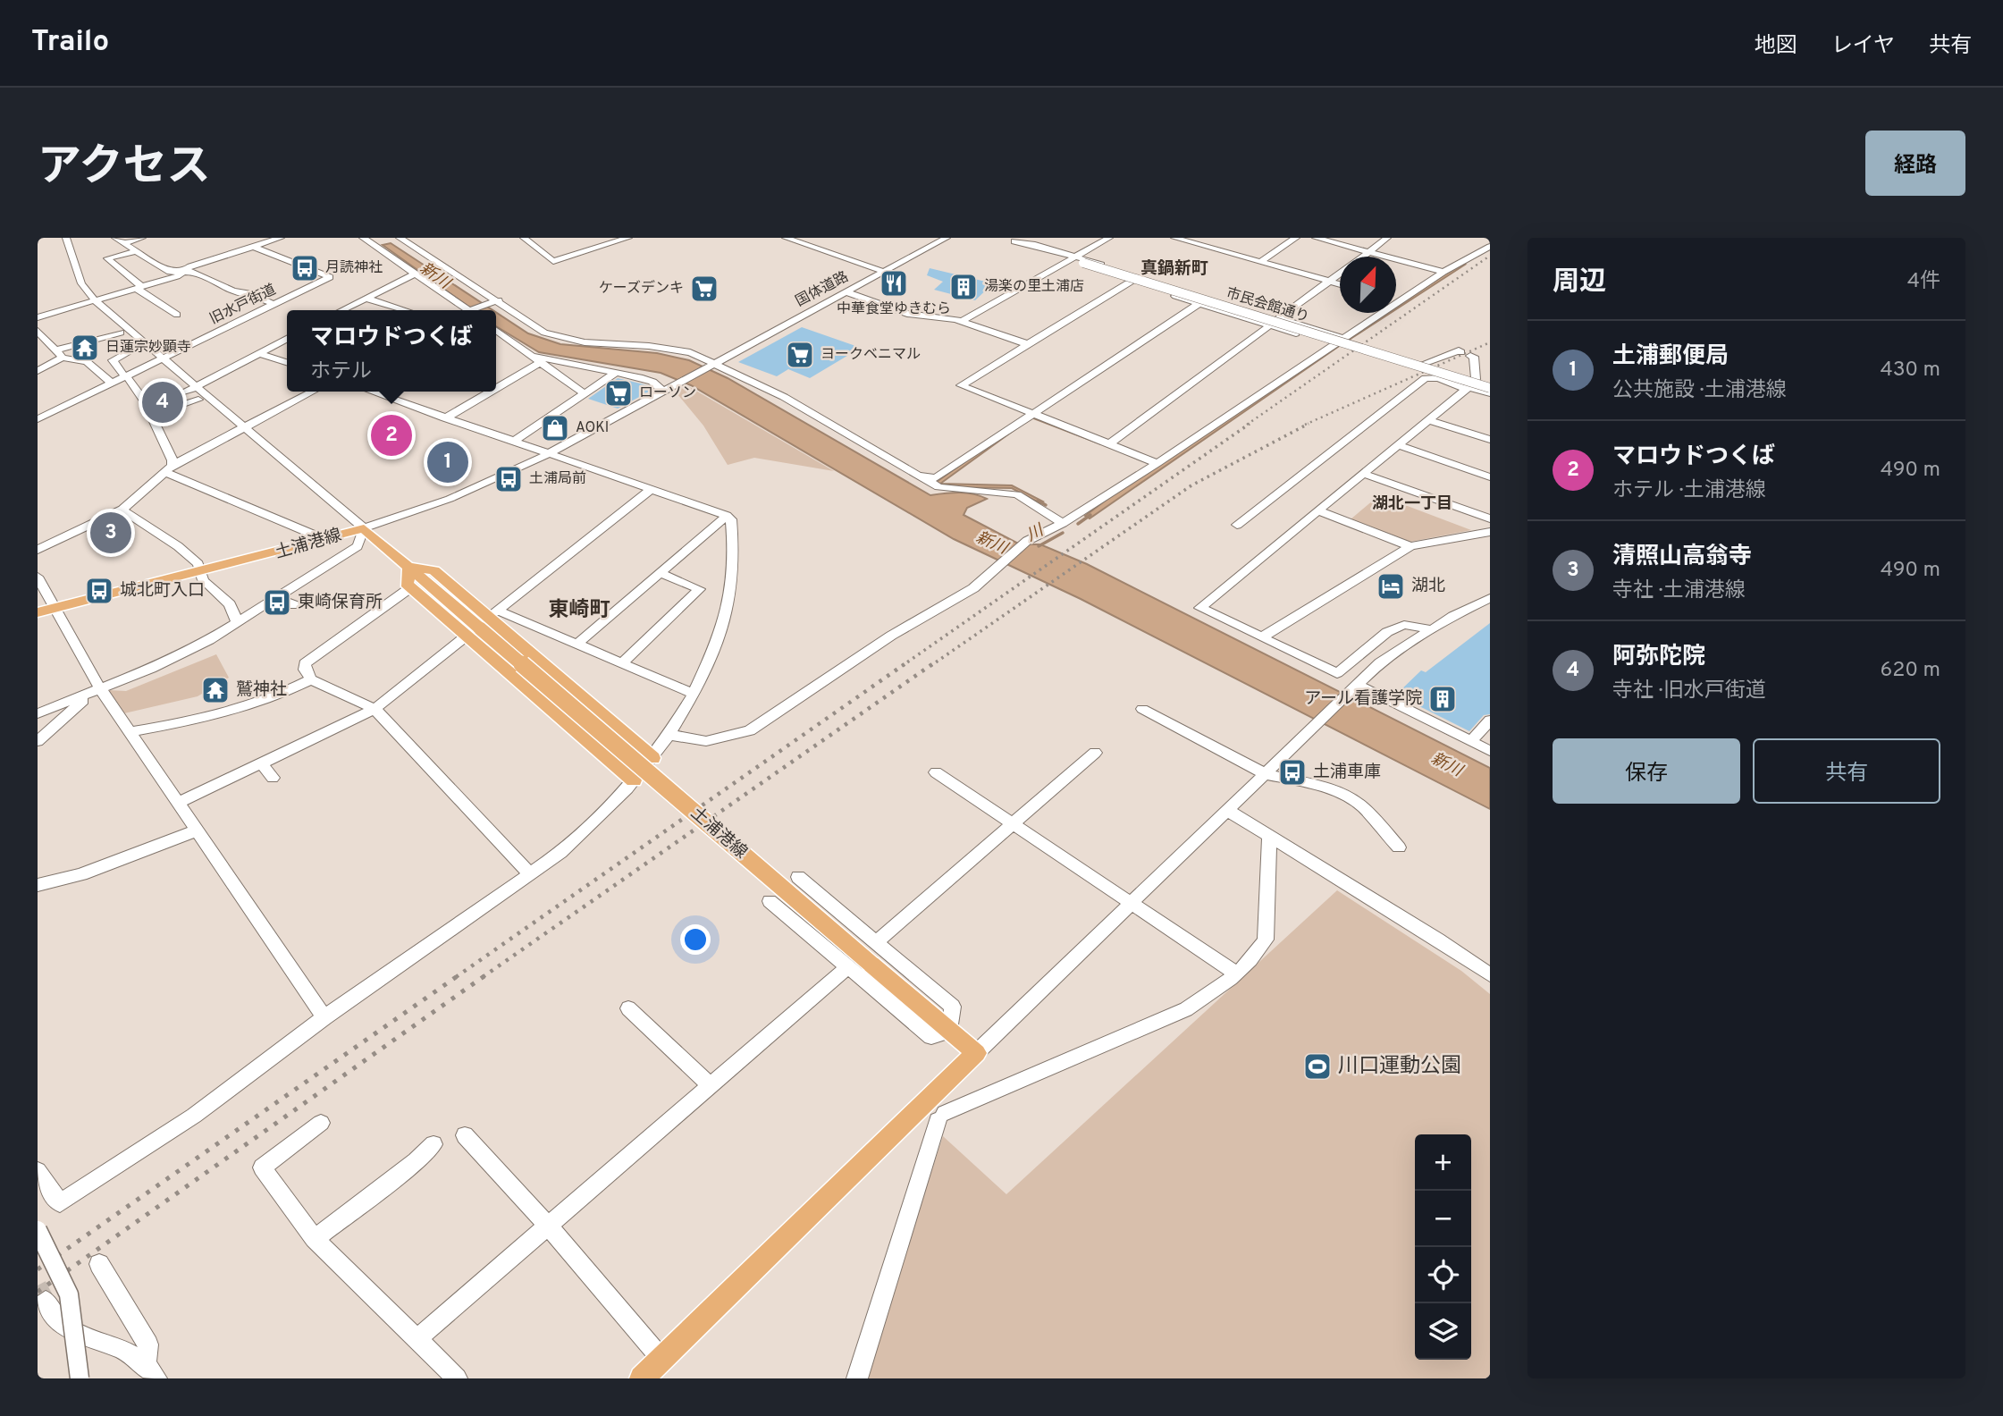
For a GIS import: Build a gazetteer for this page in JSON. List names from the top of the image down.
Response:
{
  "streets": {
    "main road": ["土浦港線"],
    "street": ["国体道路", "旧水戸街道", "市民会館通り"]
  },
  "crossings": [
    ["国体道路", "土浦港線"]
  ],
  "districts": ["真鍋新町", "湖北一丁目", "東崎町"],
  "water": ["新川", "川"],
  "places": {
    "bus stop": [
      "月読神社",
      "土浦局前",
      "城北町入口",
      "東崎保育所",
      "土浦車庫"
    ],
    "restaurant": ["中華食堂ゆきむら"],
    "building": ["湯楽の里土浦店", "アール看護学院"],
    "supermarket": ["ケーズデンキ", "ヨークベニマル", "ローソン"],
    "temple": ["日蓮宗妙顕寺", "鷲神社"],
    "shop": ["AOKI"],
    "hotel": ["湖北"],
    "sports": ["川口運動公園"]
  },
  "north": "top right",
  "page": {
    "header": "Trailo",
    "nav": ["地図", "レイヤ", "共有"],
    "title": "アクセス",
    "buttons": [
      "経路",
      ["保存", "共有"]
    ],
    "heading": ["周辺", "4件"],
    "popup": ["マロウドつくば", "ホテル"],
    "list": [
      {
        "mark": "1",
        "name": "土浦郵便局",
        "note": "公共施設 · 土浦港線",
        "value": "430 m"
      },
      {
        "mark": "2",
        "name": "マロウドつくば",
        "note": "ホテル · 土浦港線",
        "value": "490 m"
      },
      {
        "mark": "3",
        "name": "清照山高翁寺",
        "note": "寺社 · 土浦港線",
        "value": "490 m"
      },
      {
        "mark": "4",
        "name": "阿弥陀院",
        "note": "寺社 · 旧水戸街道",
        "value": "620 m"
      }
    ],
    "pins": [
      "4",
      "2",
      "1",
      "3"
    ],
    "map_buttons": ["+", "−"]
  }
}
